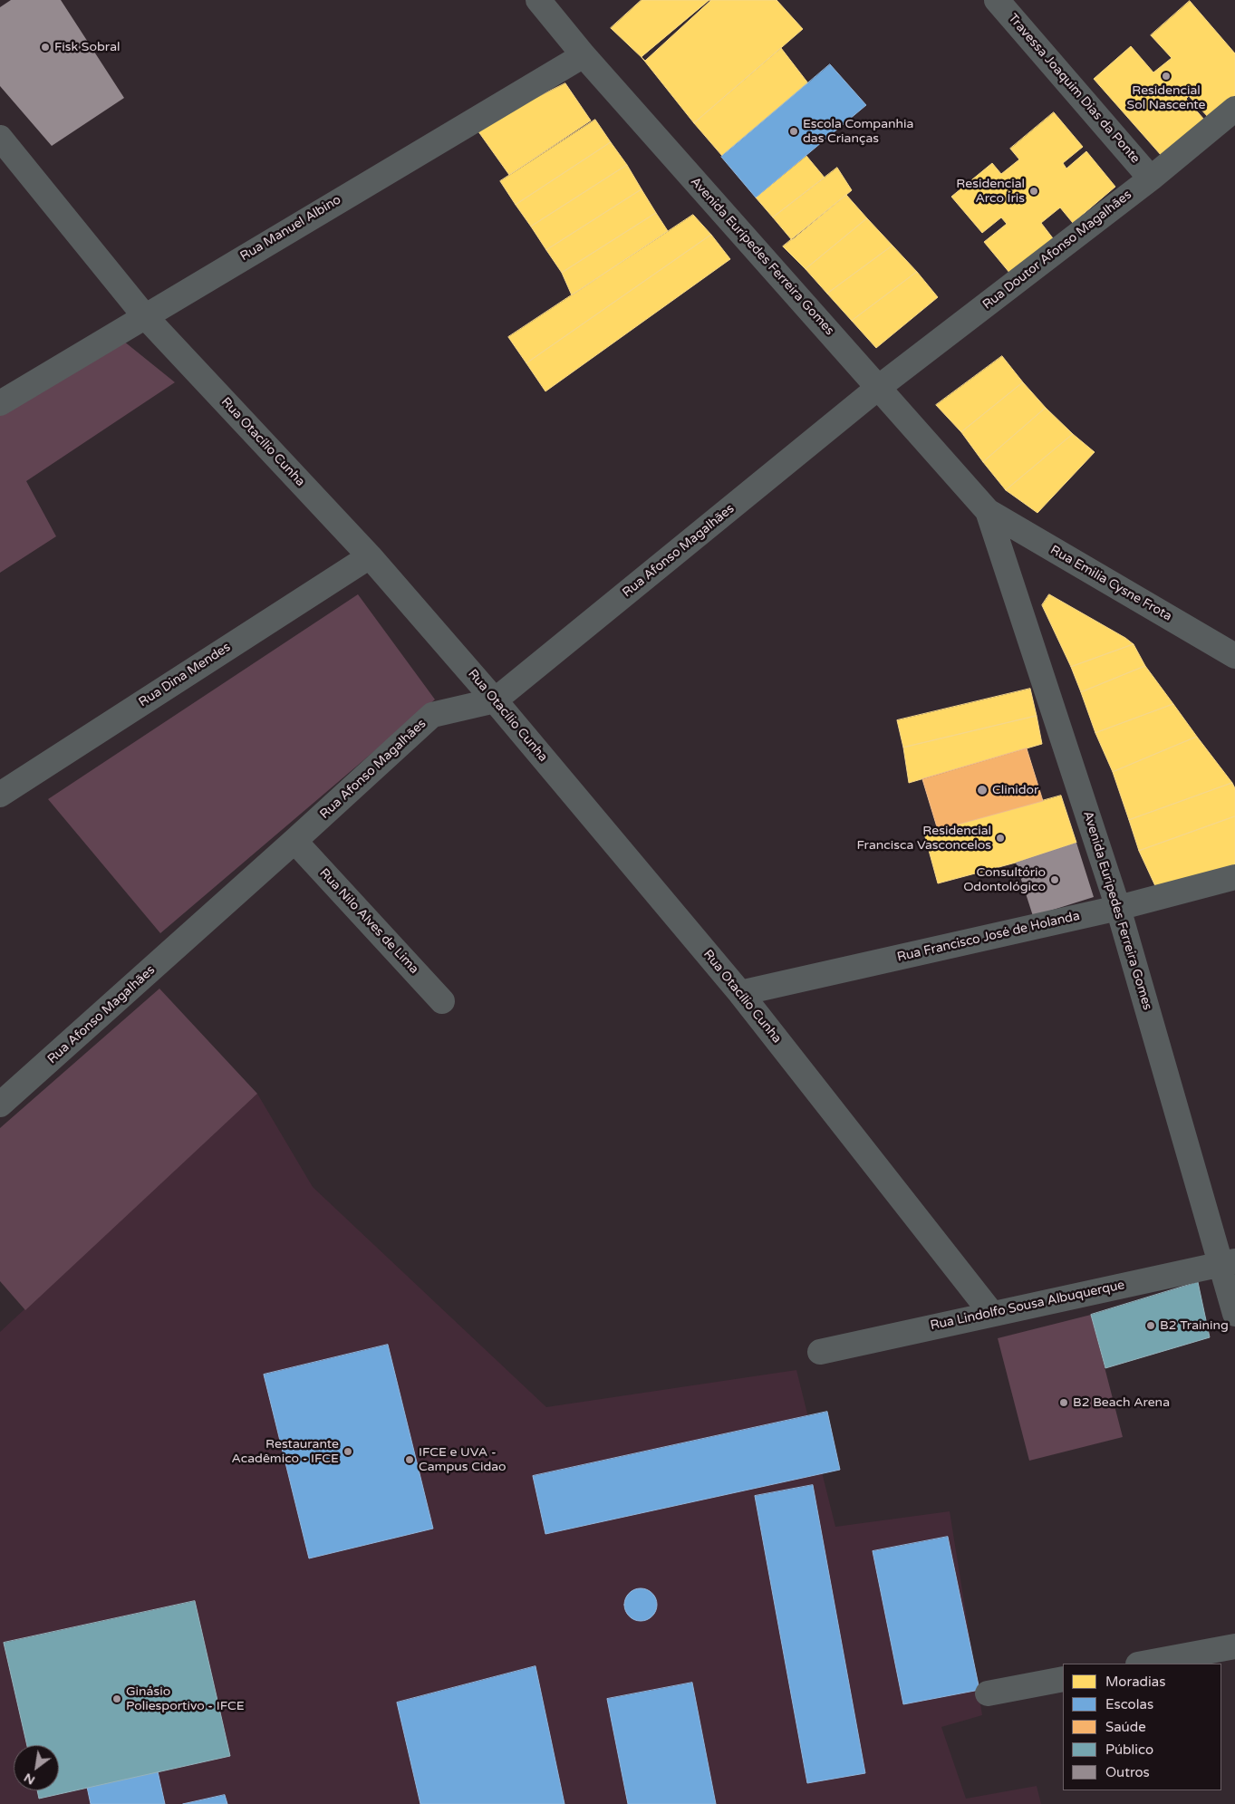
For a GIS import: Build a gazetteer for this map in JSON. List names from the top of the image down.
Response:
{
  "streets": {
    "street": [
      "Travessa Joaquim Dias da Ponte",
      "Rua Manuel Albino",
      "Rua Doutor Afonso Magalhães",
      "Avenida Eurípedes Ferreira Gomes",
      "Rua Otacílio Cunha",
      "Rua Afonso Magalhães",
      "Rua Emilia Cysne Frota",
      "Rua Dina Mendes",
      "Avenida Euripedes Ferreira Gomes",
      "Rua Nilo Alves de Lima",
      "Rua Francisco José de Holanda",
      "Rua Lindolfo Sousa Albuquerque"
    ]
  },
  "crossings": [
    ["Travessa Joaquim Dias da Ponte", "Rua Doutor Afonso Magalhães"],
    ["Rua Manuel Albino", "Avenida Eurípedes Ferreira Gomes"],
    ["Rua Manuel Albino", "Rua Otacílio Cunha"],
    ["Rua Doutor Afonso Magalhães", "Avenida Eurípedes Ferreira Gomes"],
    ["Rua Doutor Afonso Magalhães", "Rua Afonso Magalhães"],
    ["Avenida Eurípedes Ferreira Gomes", "Rua Afonso Magalhães"],
    ["Avenida Eurípedes Ferreira Gomes", "Rua Emilia Cysne Frota"],
    ["Avenida Eurípedes Ferreira Gomes", "Avenida Euripedes Ferreira Gomes"],
    ["Rua Otacílio Cunha", "Rua Afonso Magalhães"],
    ["Rua Otacílio Cunha", "Rua Dina Mendes"],
    ["Rua Otacílio Cunha", "Rua Francisco José de Holanda"],
    ["Rua Otacílio Cunha", "Rua Lindolfo Sousa Albuquerque"],
    ["Rua Afonso Magalhães", "Rua Nilo Alves de Lima"],
    ["Rua Emilia Cysne Frota", "Avenida Euripedes Ferreira Gomes"],
    ["Avenida Euripedes Ferreira Gomes", "Rua Francisco José de Holanda"],
    ["Avenida Euripedes Ferreira Gomes", "Rua Lindolfo Sousa Albuquerque"]
  ],
  "places": [
    "Fisk Sobral",
    "Residencial Sol Nascente",
    "Escola Companhia das Crianças",
    "Residencial Arco Íris",
    "Clinidor",
    "Residencial Francisca Vasconcelos",
    "Consultório Odontológico",
    "B2 Training",
    "B2 Beach Arena",
    "Restaurante Acadêmico - IFCE",
    "IFCE e UVA - Campus Cidao",
    "Ginásio Poliesportivo - IFCE"
  ],
  "legend": [
    "Moradias",
    "Escolas",
    "Saúde",
    "Público",
    "Outros"
  ],
  "north": "bottom left"
}
